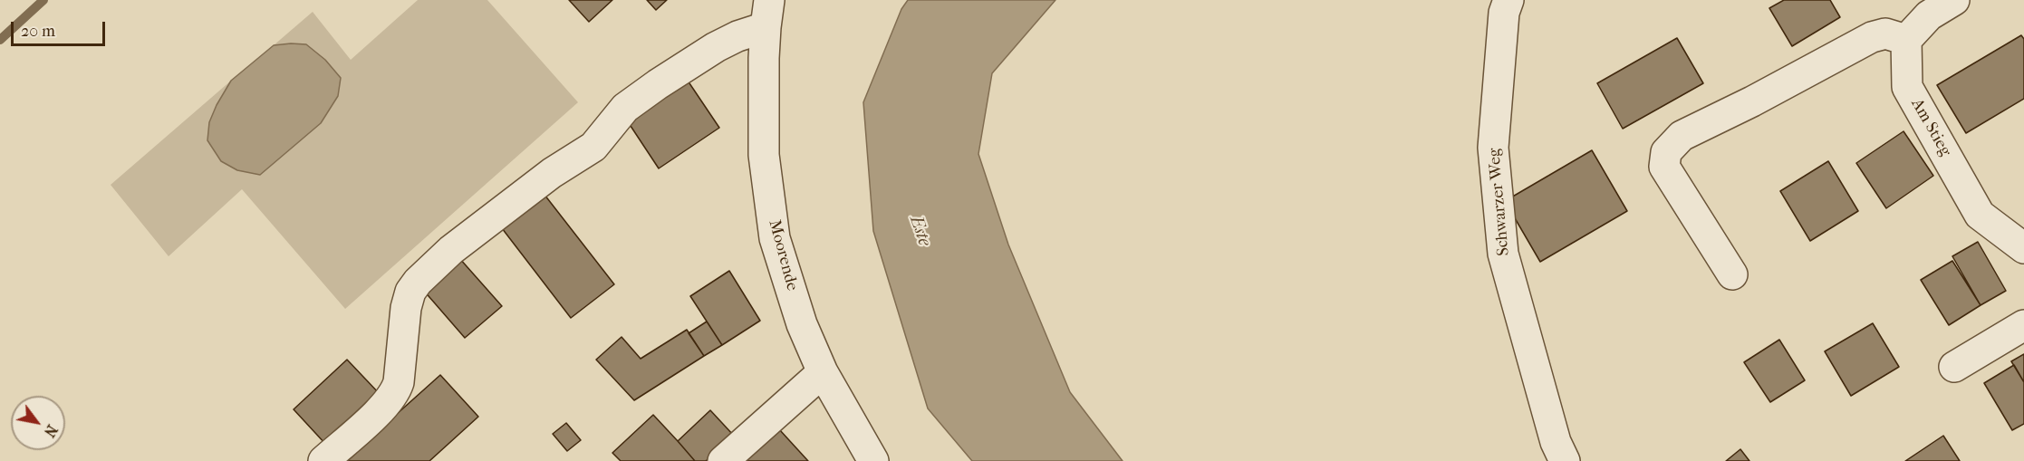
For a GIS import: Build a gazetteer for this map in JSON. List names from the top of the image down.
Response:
{
  "streets": {
    "street": ["Am Stieg", "Schwarzer Weg", "Moorende"]
  },
  "water": ["Este"],
  "scale_bar": "20 m",
  "north": "bottom right"
}
